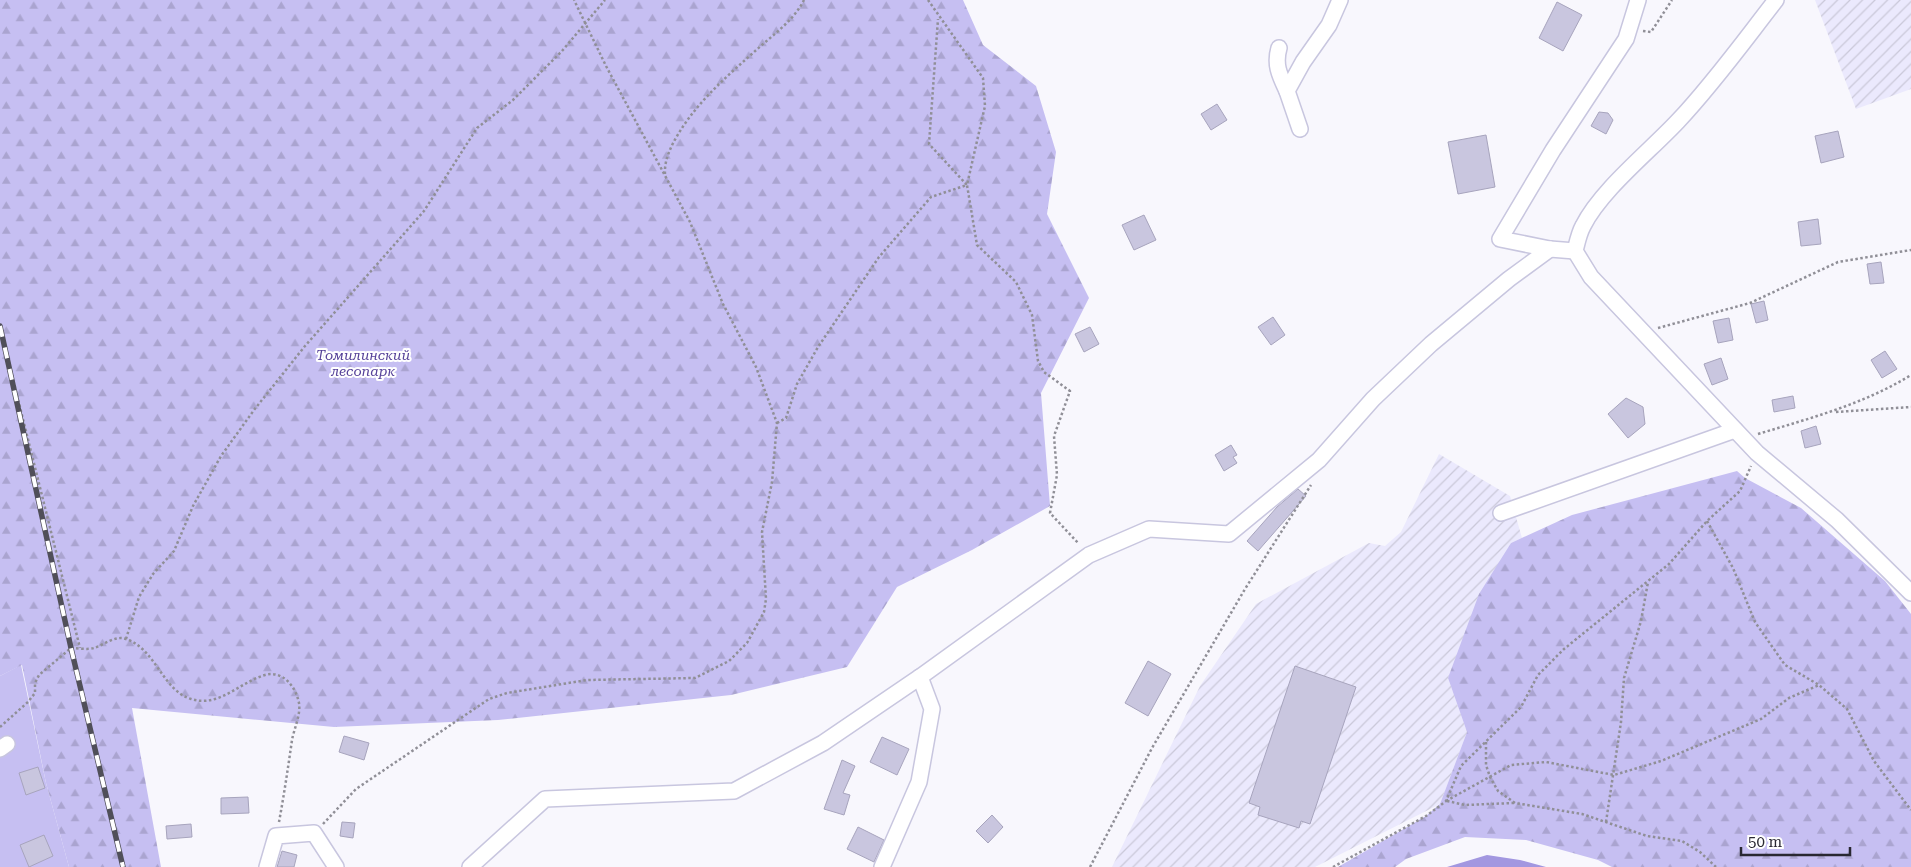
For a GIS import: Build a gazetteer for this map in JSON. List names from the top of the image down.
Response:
{
  "parks": ["Томилинский лесопарк"],
  "scale_bar": "50 m"
}
